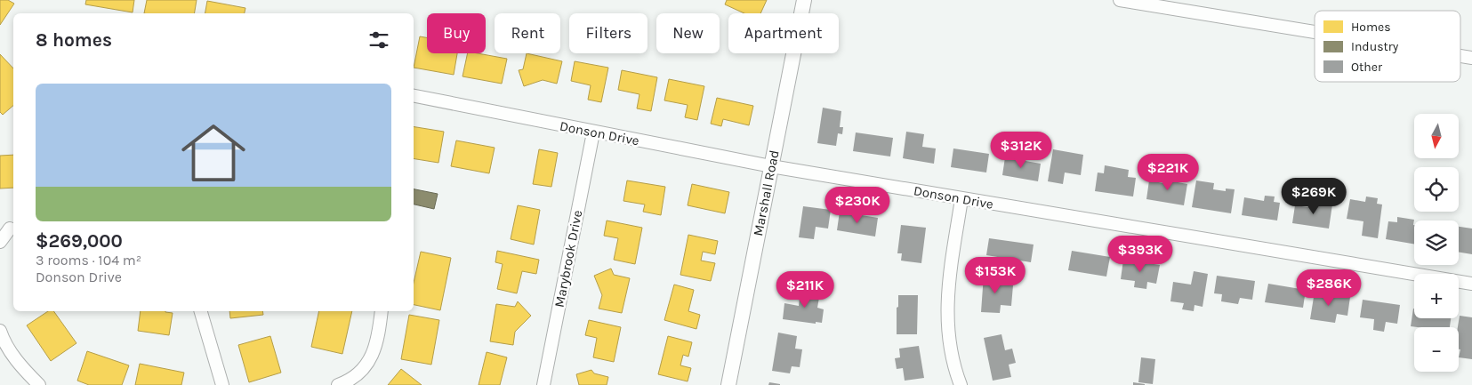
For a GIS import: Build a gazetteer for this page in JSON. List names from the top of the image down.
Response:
{
  "streets": {
    "street": ["Donson Drive", "Marshall Road", "Marybrook Drive"]
  },
  "crossings": [
    ["Donson Drive", "Marshall Road"],
    ["Donson Drive", "Marybrook Drive"]
  ],
  "legend": ["Homes", "Industry", "Other"],
  "north": "bottom",
  "page": {
    "chip": [
      "Buy",
      "Rent",
      "Filters",
      "New",
      "Apartment"
    ],
    "heading": "8 homes",
    "list": [
      {
        "name": "$269,000",
        "note": "3 rooms · 104 m² · Donson Drive"
      }
    ],
    "map_buttons": ["+", "−"],
    "price": [
      "$312K",
      "$221K",
      "$269K",
      "$230K",
      "$393K",
      "$153K",
      "$286K",
      "$211K"
    ]
  }
}
